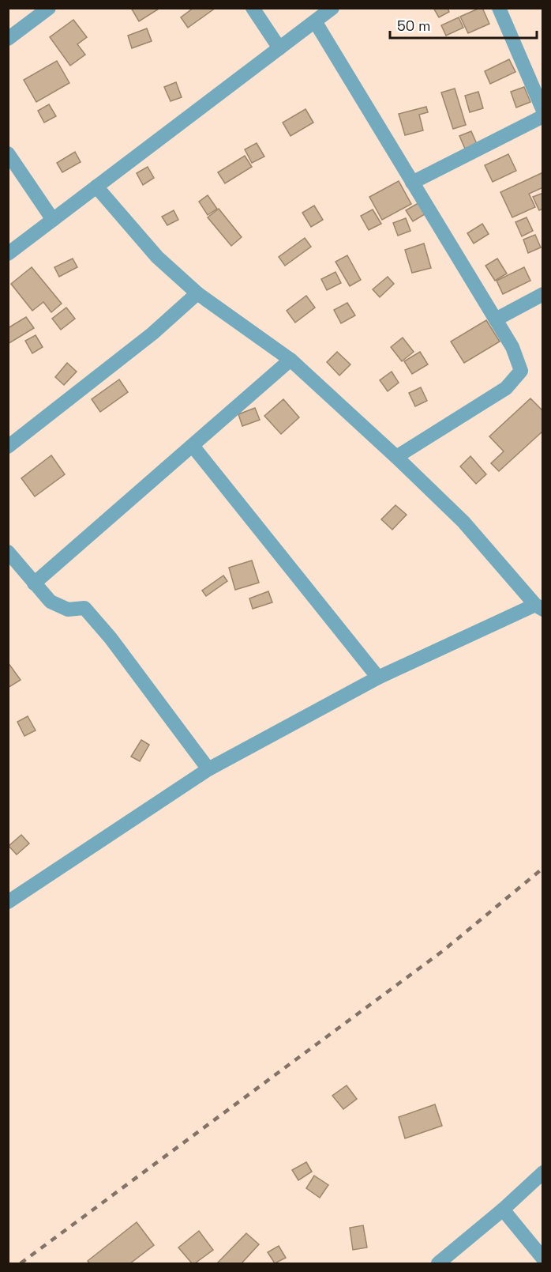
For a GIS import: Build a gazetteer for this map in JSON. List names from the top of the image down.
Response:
{
  "scale_bar": "50 m"
}
